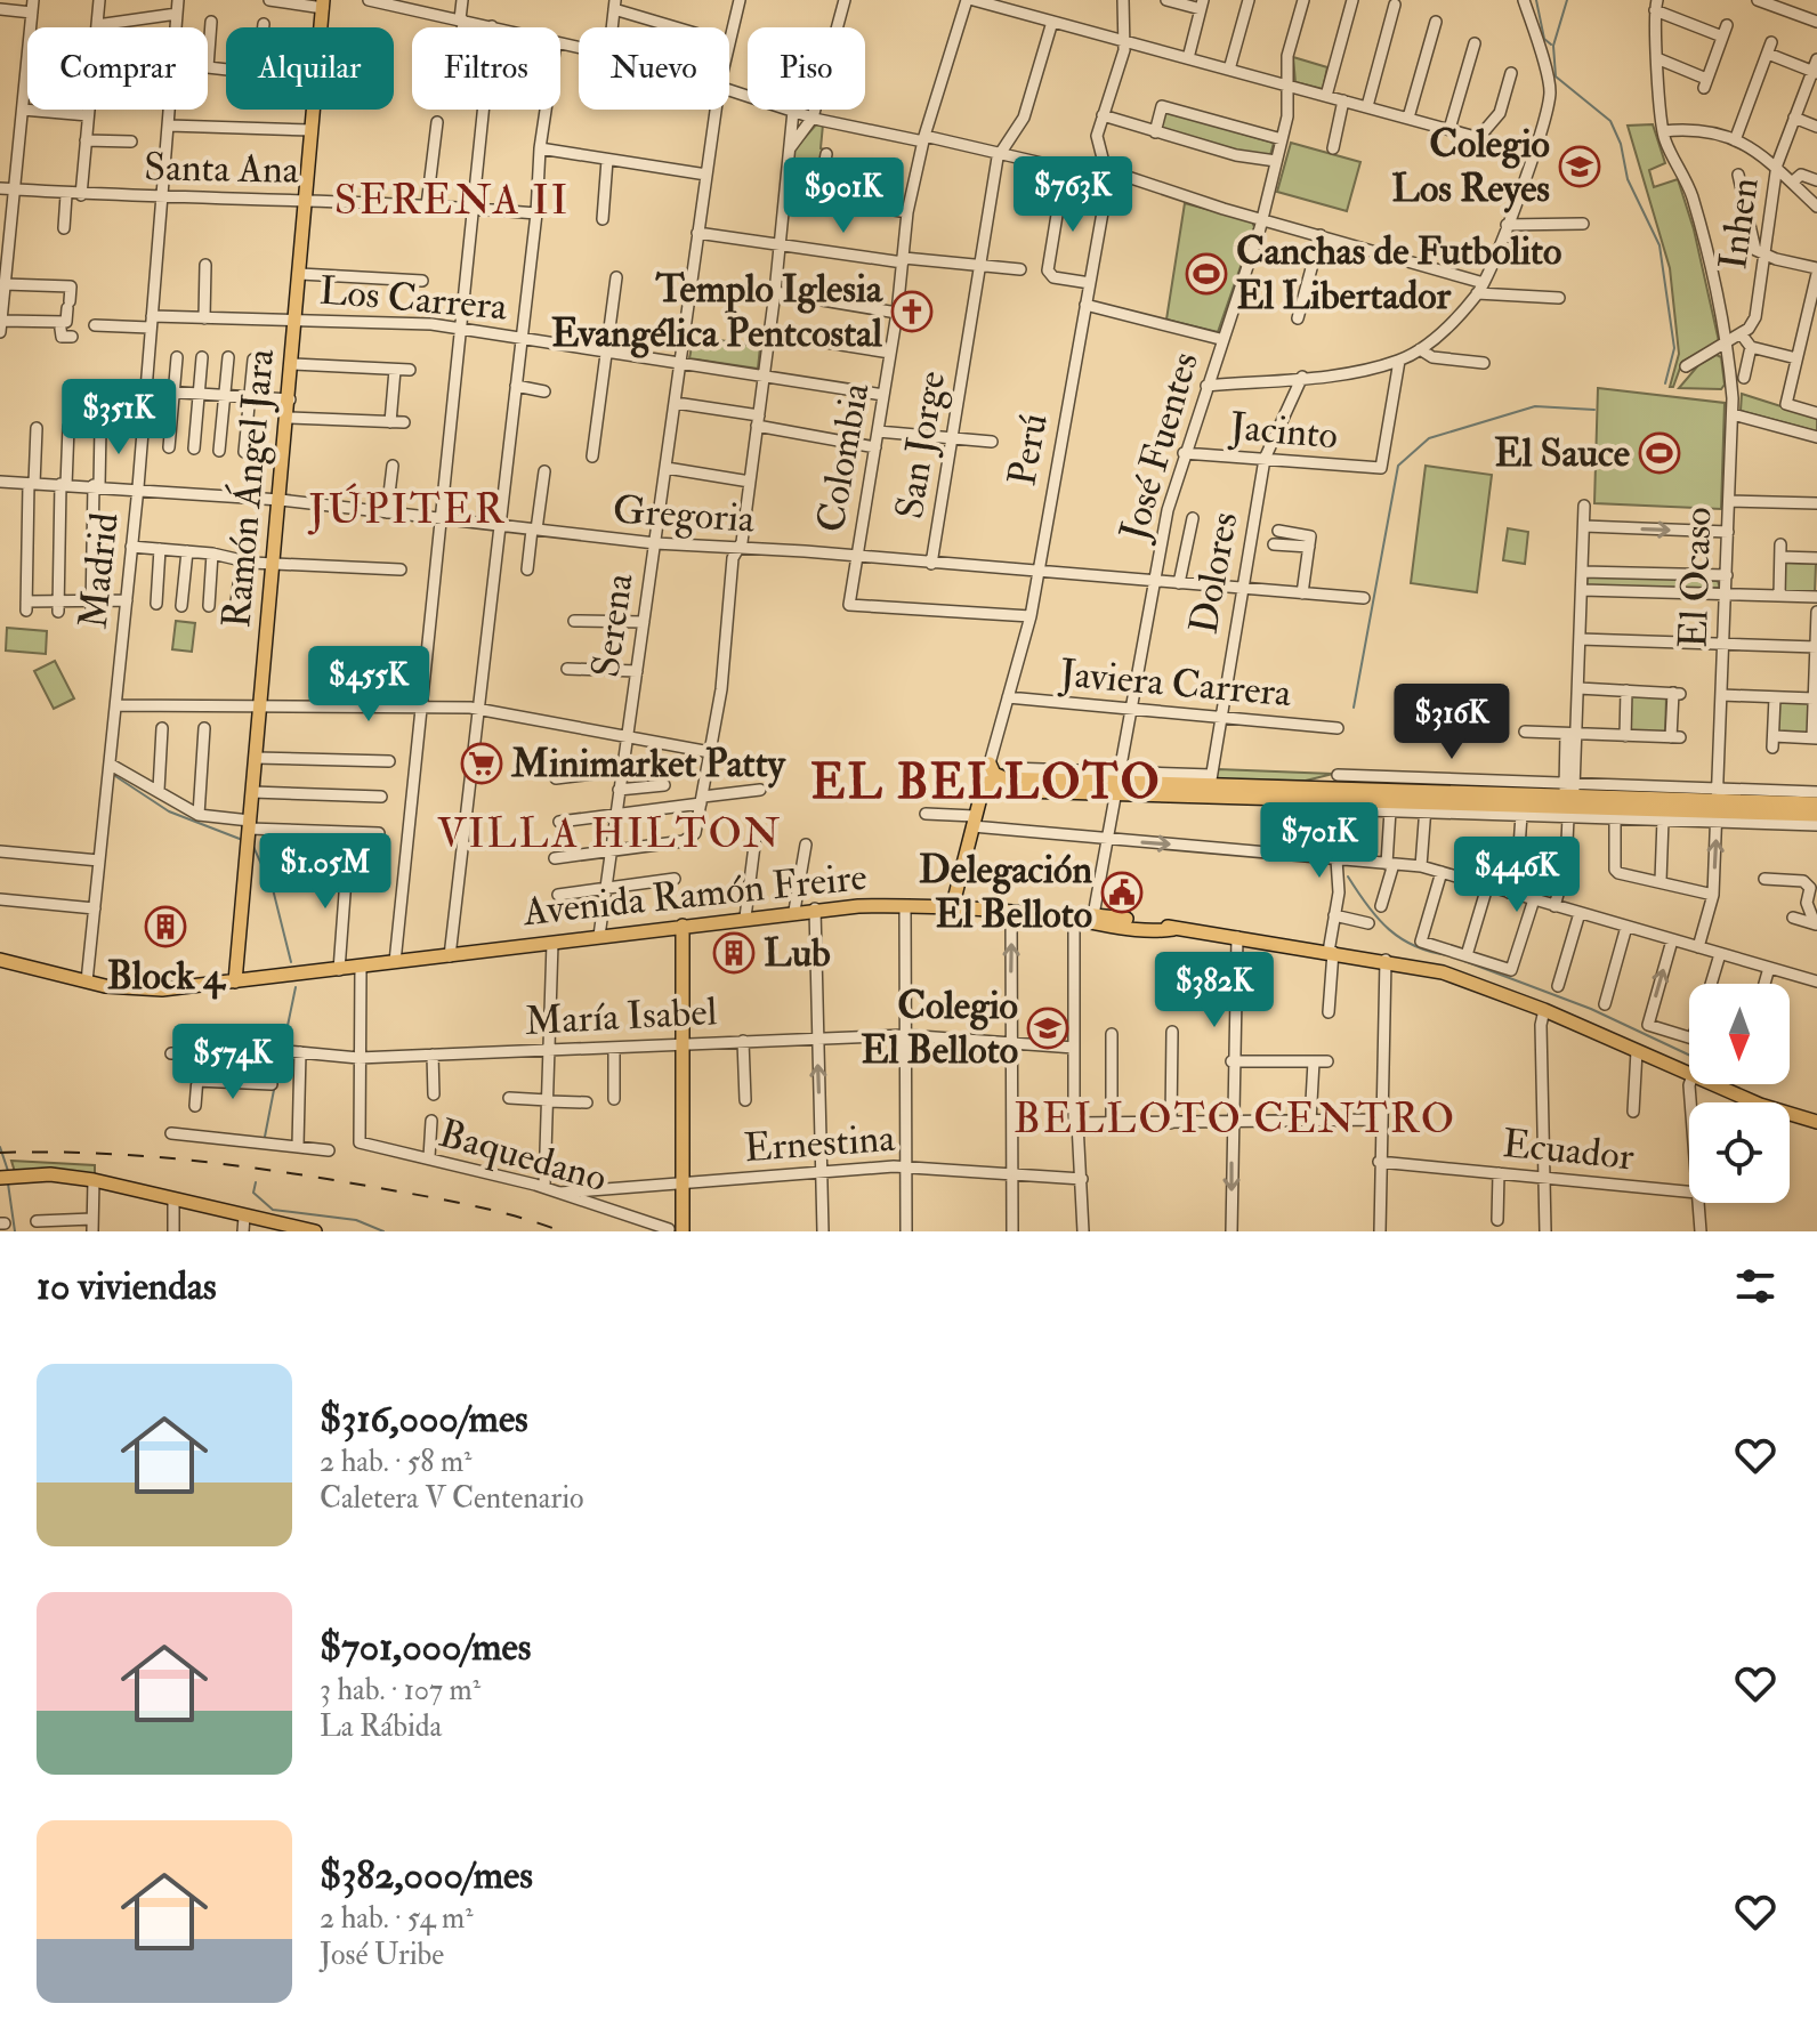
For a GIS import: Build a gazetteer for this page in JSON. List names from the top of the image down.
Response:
{
  "streets": {
    "main road": ["Perú", "Ramón Ángel Jara", "Avenida Ramón Freire"],
    "street": [
      "Santa Ana",
      "Inhen",
      "Los Carrera",
      "Jacinto",
      "San Jorge",
      "José Fuentes",
      "Colombia",
      "Gregoria",
      "Madrid",
      "Dolores",
      "El Ocaso",
      "Serena",
      "Javiera Carrera",
      "María Isabel",
      "Ernestina",
      "Ecuador",
      "Baquedano"
    ]
  },
  "crossings": [
    ["Santa Ana", "Ramón Ángel Jara"],
    ["Santa Ana", "Madrid"],
    ["Los Carrera", "Colombia"],
    ["Los Carrera", "Ramón Ángel Jara"],
    ["Los Carrera", "Madrid"],
    ["Los Carrera", "Serena"],
    ["Jacinto", "José Fuentes"],
    ["Jacinto", "Dolores"],
    ["San Jorge", "Gregoria"],
    ["José Fuentes", "Gregoria"],
    ["José Fuentes", "Javiera Carrera"],
    ["José Fuentes", "Avenida Ramón Freire"],
    ["José Fuentes", "María Isabel"],
    ["José Fuentes", "Ernestina"],
    ["Perú", "Colombia"],
    ["Perú", "Gregoria"],
    ["Perú", "Javiera Carrera"],
    ["Perú", "Avenida Ramón Freire"],
    ["Colombia", "Gregoria"],
    ["Ramón Ángel Jara", "Gregoria"],
    ["Ramón Ángel Jara", "Avenida Ramón Freire"],
    ["Gregoria", "Madrid"],
    ["Gregoria", "Dolores"],
    ["Gregoria", "Serena"],
    ["Madrid", "Avenida Ramón Freire"],
    ["Dolores", "Javiera Carrera"],
    ["Serena", "Avenida Ramón Freire"],
    ["María Isabel", "Baquedano"],
    ["Ernestina", "Baquedano"]
  ],
  "districts": [
    "SERENA II",
    "JÚPITER",
    "EL BELLOTO",
    "VILLA HILTON",
    "BELLOTO CENTRO"
  ],
  "places": {
    "school or university": ["Colegio Los Reyes", "Colegio El Belloto"],
    "sports": ["Canchas de Futbolito El Libertador", "El Sauce"],
    "church": ["Templo Iglesia Evangélica Pentcostal"],
    "supermarket": ["Minimarket Patty"],
    "public building": ["Delegación El Belloto"],
    "building": ["Block 4", "Lub"]
  },
  "north": "bottom",
  "page": {
    "chip": [
      "Comprar",
      "Alquilar",
      "Filtros",
      "Nuevo",
      "Piso"
    ],
    "price": [
      "$763K",
      "$901K",
      "$351K",
      "$455K",
      "$316K",
      "$701K",
      "$1.05M",
      "$446K",
      "$382K",
      "$574K"
    ],
    "heading": "10 viviendas",
    "list": [
      {
        "name": "$316,000/mes",
        "note": "2 hab. · 58 m² · Caletera V Centenario"
      },
      {
        "name": "$701,000/mes",
        "note": "3 hab. · 107 m² · La Rábida"
      },
      {
        "name": "$382,000/mes",
        "note": "2 hab. · 54 m² · José Uribe"
      }
    ]
  }
}
